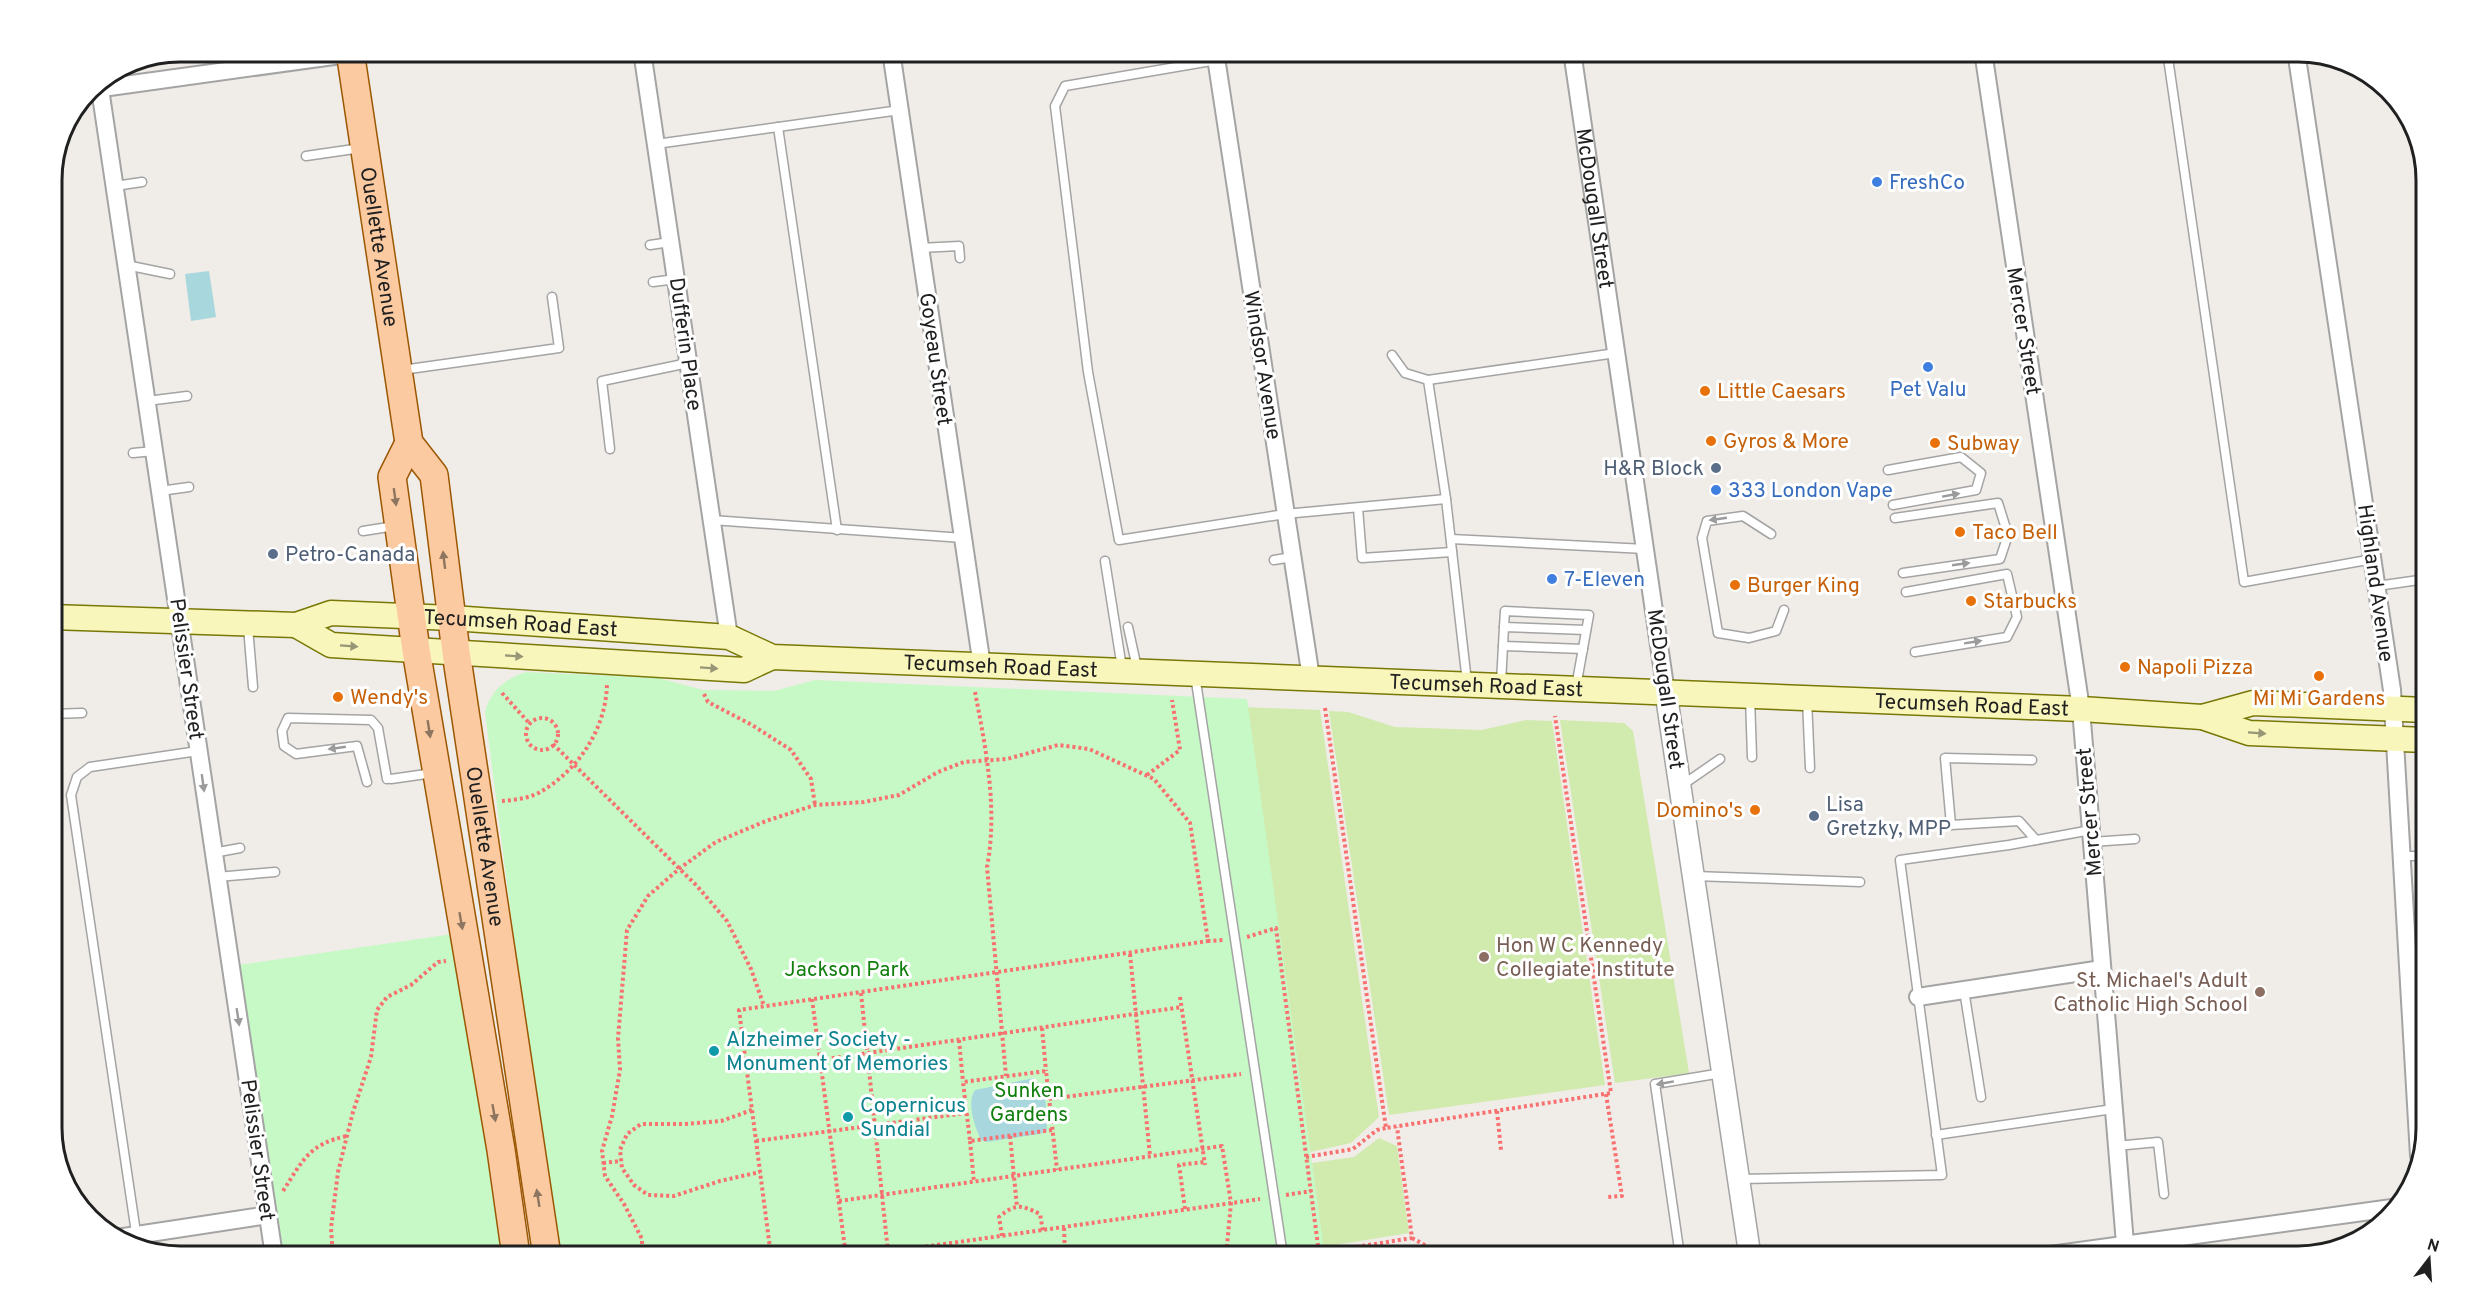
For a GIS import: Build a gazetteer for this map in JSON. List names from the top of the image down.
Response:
{
  "streets": {
    "main road": ["Ouellette Avenue", "Tecumseh Road East"],
    "street": [
      "McDougall Street",
      "Mercer Street",
      "Dufferin Place",
      "Goyeau Street",
      "Windsor Avenue",
      "Highland Avenue",
      "Pelissier Street"
    ]
  },
  "crossings": [
    ["McDougall Street", "Tecumseh Road East"],
    ["Ouellette Avenue", "Tecumseh Road East"],
    ["Mercer Street", "Tecumseh Road East"],
    ["Dufferin Place", "Tecumseh Road East"],
    ["Goyeau Street", "Tecumseh Road East"],
    ["Windsor Avenue", "Tecumseh Road East"],
    ["Highland Avenue", "Tecumseh Road East"]
  ],
  "one_way": ["Pelissier Street"],
  "parks": ["Jackson Park", "Sunken Gardens"],
  "places": [
    "FreshCo",
    "Pet Valu",
    "Little Caesars",
    "Gyros & More",
    "Subway",
    "H&R Block",
    "333 London Vape",
    "Taco Bell",
    "Petro-Canada",
    "7-Eleven",
    "Burger King",
    "Starbucks",
    "Napoli Pizza",
    "Mi Mi Gardens",
    "Wendy's",
    "Domino's",
    "Lisa Gretzky, MPP",
    "Hon W C Kennedy Collegiate Institute",
    "St. Michael's Adult Catholic High School",
    "Alzheimer Society - Monument of Memories",
    "Copernicus Sundial"
  ],
  "north": "top"
}
